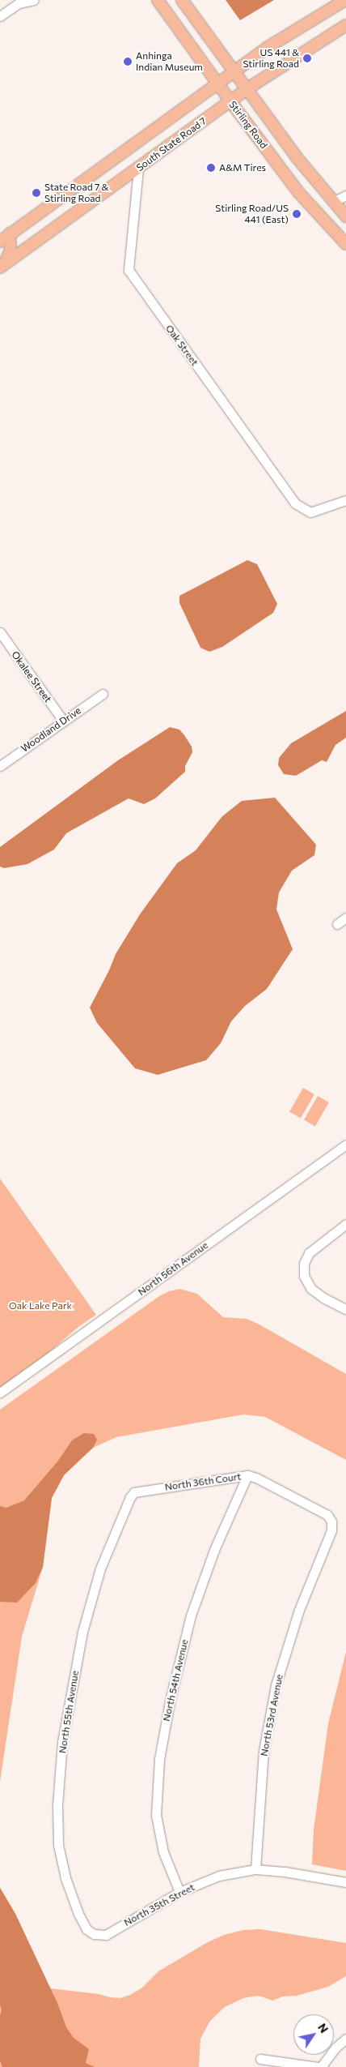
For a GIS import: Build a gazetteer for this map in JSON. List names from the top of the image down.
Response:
{
  "streets": {
    "main road": ["Stirling Road", "South State Road 7"],
    "street": [
      "Oak Street",
      "Okalee Street",
      "Woodland Drive",
      "North 56th Avenue",
      "North 36th Court",
      "North 54th Avenue",
      "North 55th Avenue",
      "North 53rd Avenue",
      "North 35th Street"
    ]
  },
  "crossings": [
    ["Stirling Road", "South State Road 7"],
    ["South State Road 7", "Oak Street"],
    ["Okalee Street", "Woodland Drive"],
    ["North 36th Court", "North 54th Avenue"],
    ["North 36th Court", "North 55th Avenue"],
    ["North 36th Court", "North 53rd Avenue"],
    ["North 54th Avenue", "North 35th Street"],
    ["North 55th Avenue", "North 35th Street"],
    ["North 53rd Avenue", "North 35th Street"]
  ],
  "parks": ["Oak Lake Park"],
  "places": [
    "US 441 & Stirling Road",
    "Anhinga Indian Museum",
    "A&M Tires",
    "State Road 7 & Stirling Road",
    "Stirling Road/US 441 (East)"
  ],
  "north": "top right"
}
